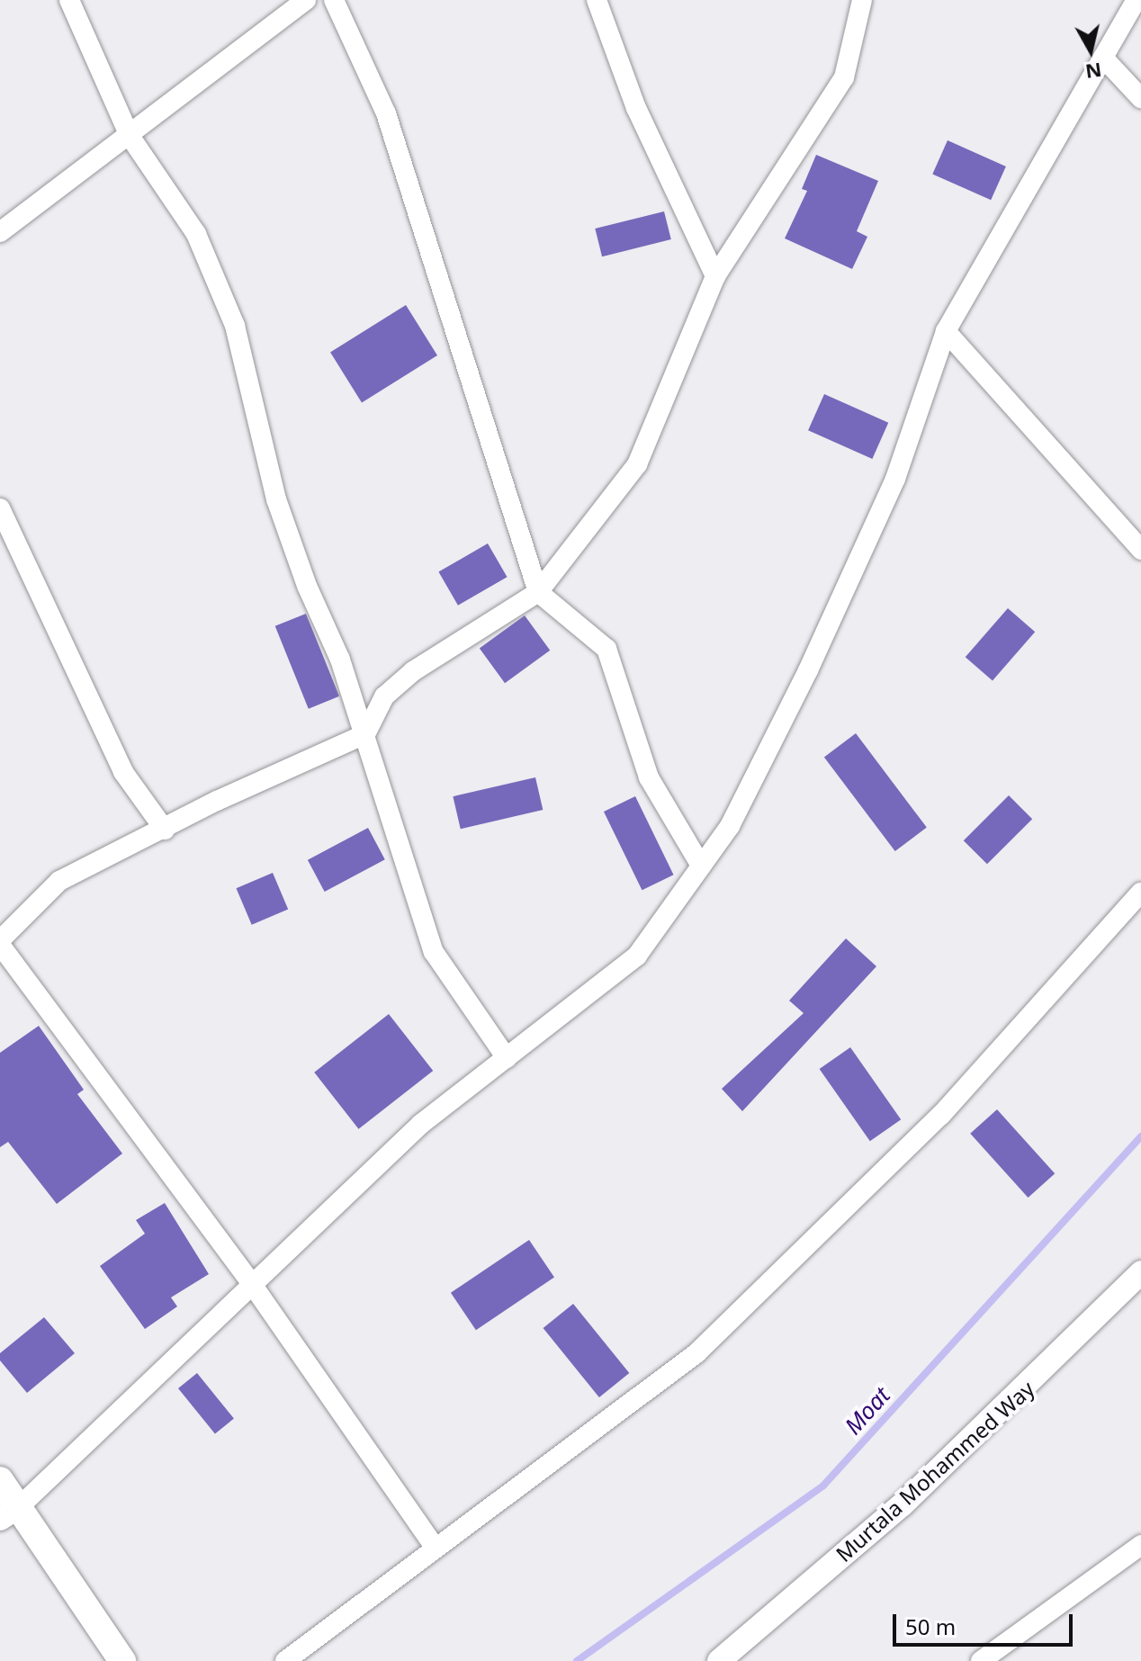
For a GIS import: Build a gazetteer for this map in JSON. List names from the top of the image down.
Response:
{
  "streets": {
    "street": ["Murtala Mohammed Way"]
  },
  "water": ["Moat"],
  "scale_bar": "50 m",
  "north": "bottom"
}
